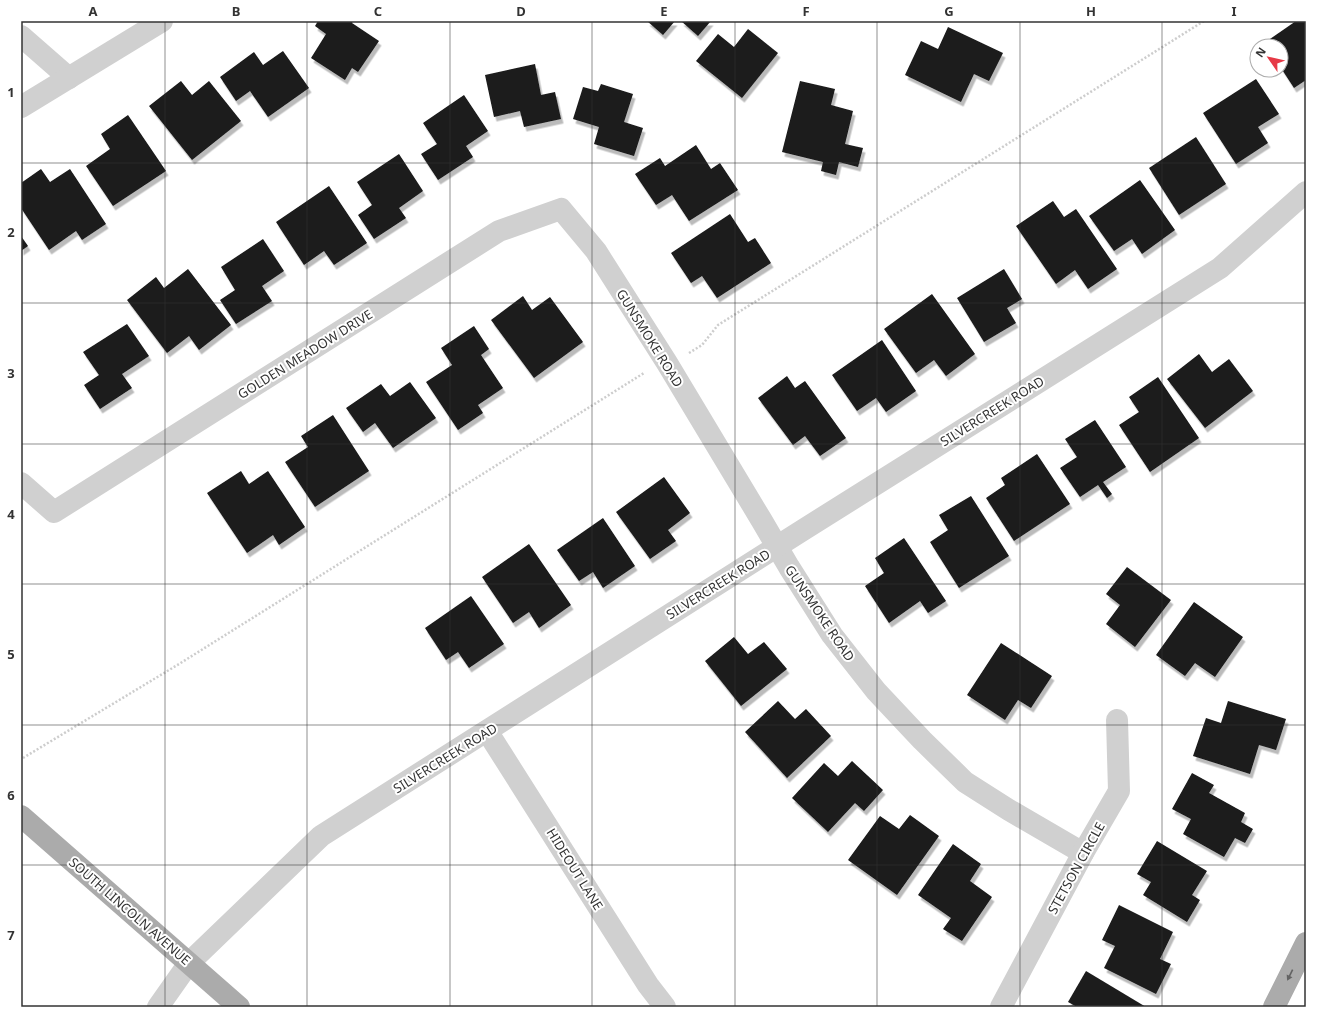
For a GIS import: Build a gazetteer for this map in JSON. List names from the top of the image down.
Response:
{
  "streets": {
    "main road": ["SOUTH LINCOLN AVENUE"],
    "street": [
      "GUNSMOKE ROAD",
      "GOLDEN MEADOW DRIVE",
      "SILVERCREEK ROAD",
      "STETSON CIRCLE",
      "HIDEOUT LANE"
    ]
  },
  "crossings": [
    ["GUNSMOKE ROAD", "GOLDEN MEADOW DRIVE"],
    ["GUNSMOKE ROAD", "SILVERCREEK ROAD"],
    ["GUNSMOKE ROAD", "STETSON CIRCLE"],
    ["SILVERCREEK ROAD", "HIDEOUT LANE"],
    ["SILVERCREEK ROAD", "SOUTH LINCOLN AVENUE"]
  ],
  "north": "top left",
  "grid": {
    "columns": [
      "A",
      "B",
      "C",
      "D",
      "E",
      "F",
      "G",
      "H",
      "I"
    ],
    "rows": [
      "1",
      "2",
      "3",
      "4",
      "5",
      "6",
      "7"
    ]
  }
}
